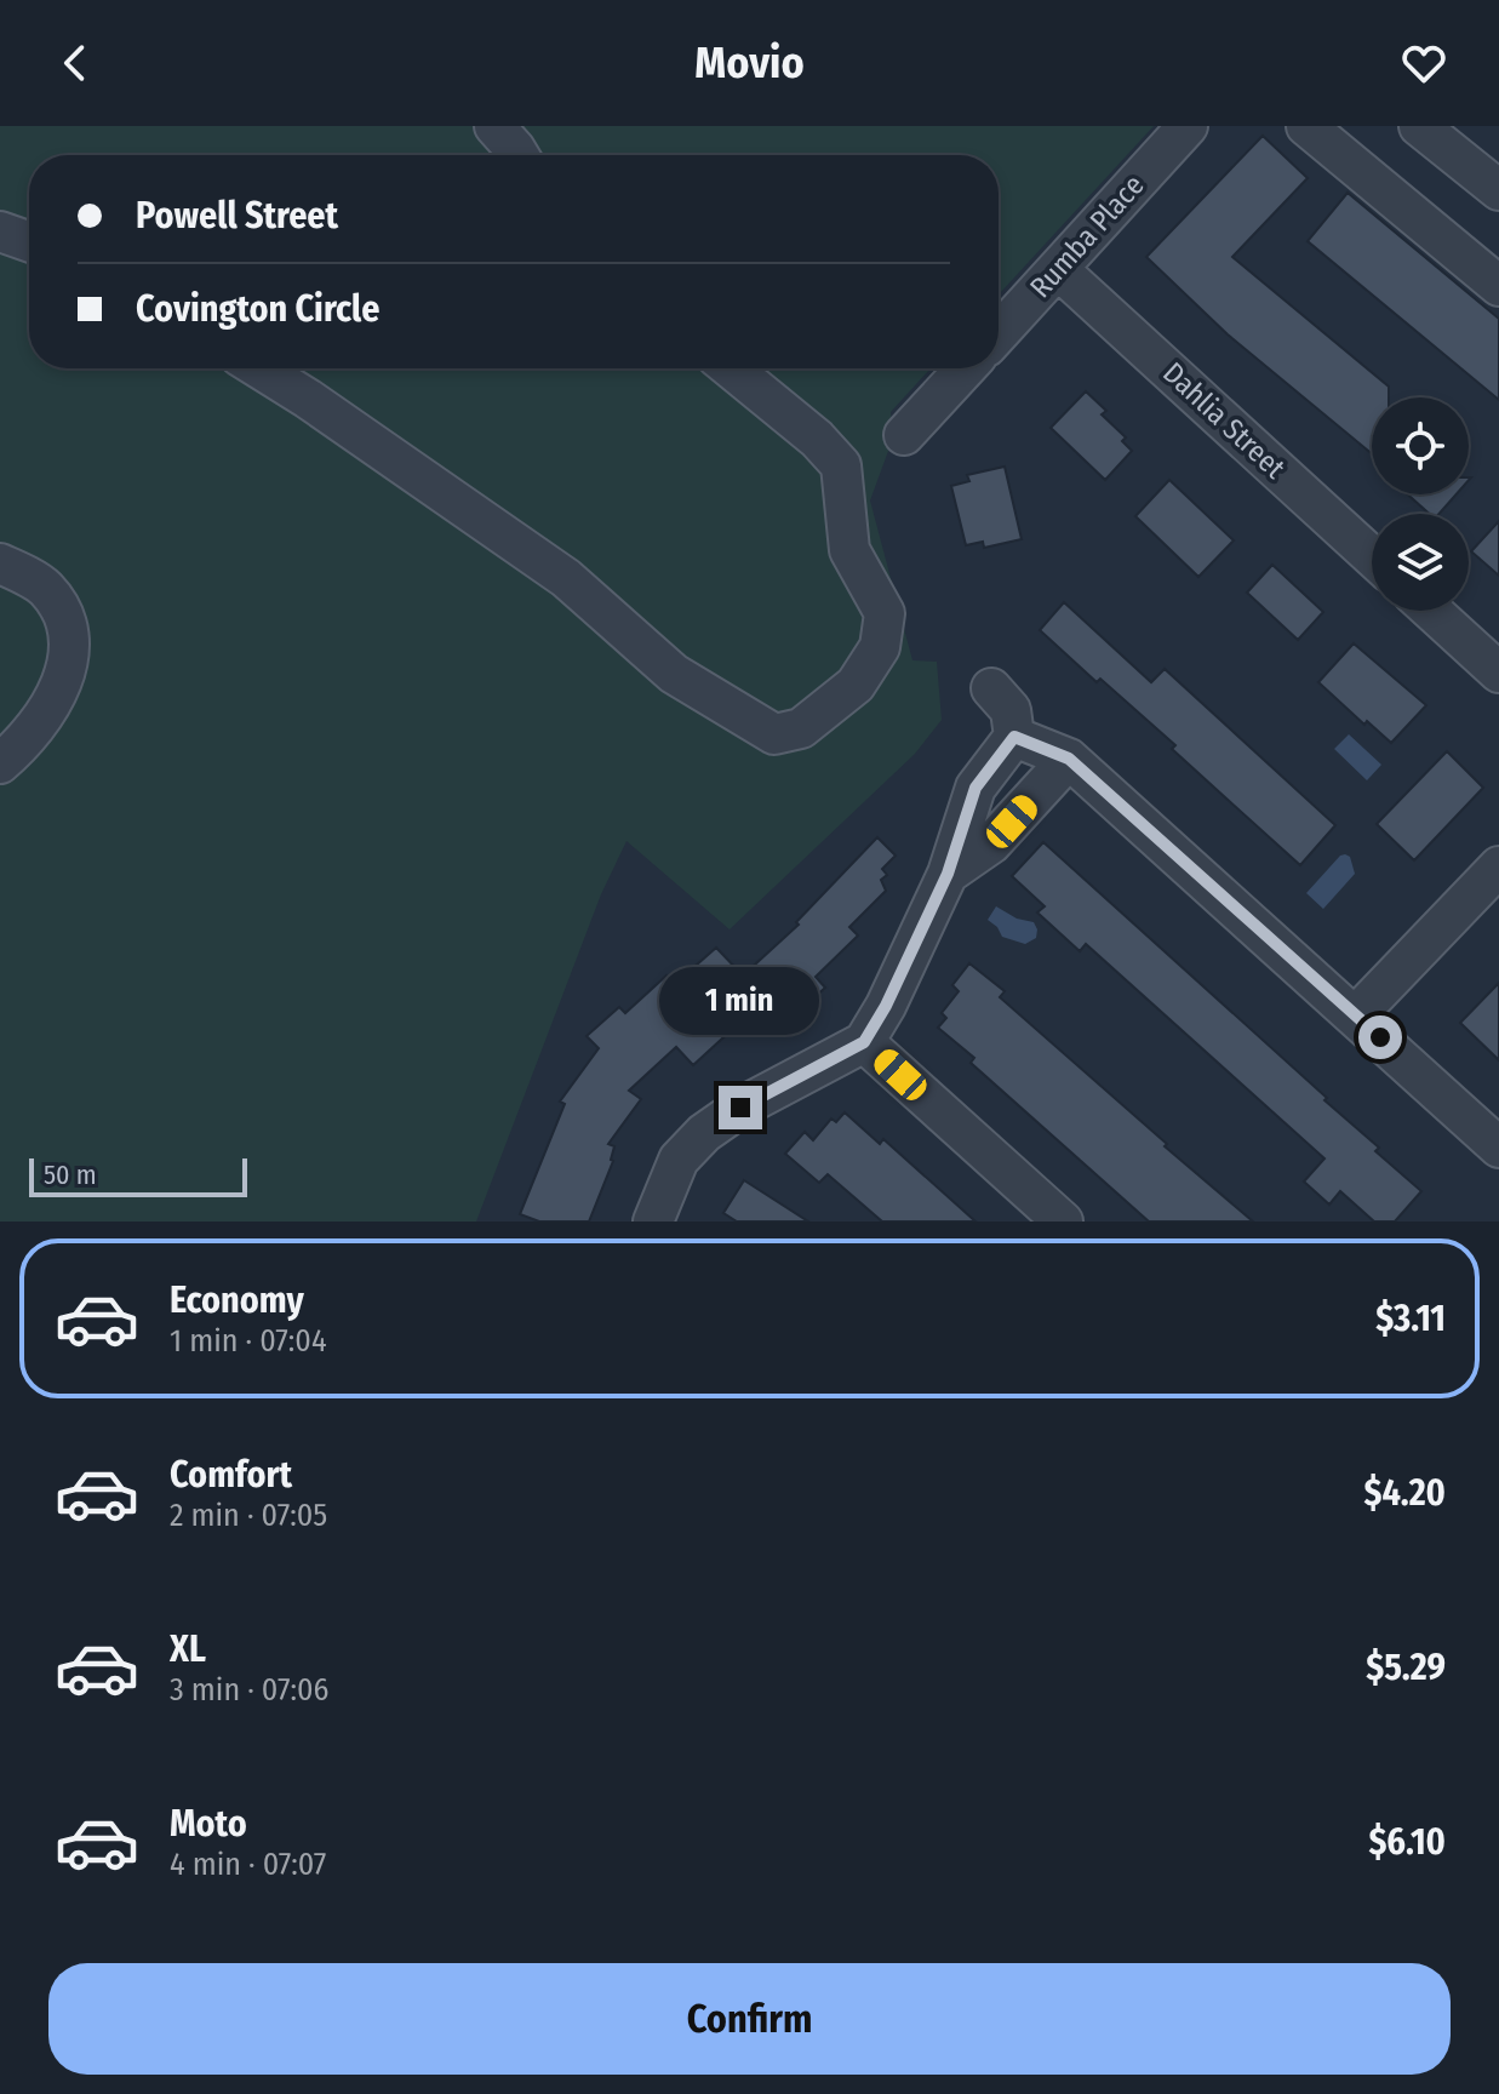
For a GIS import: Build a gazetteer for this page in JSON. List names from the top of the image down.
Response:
{
  "streets": {
    "street": ["Rumba Place", "Dahlia Street"]
  },
  "crossings": [
    ["Rumba Place", "Dahlia Street"]
  ],
  "scale_bar": "50 m",
  "page": {
    "header": "Movio",
    "banner": ["Powell Street", "Covington Circle"],
    "bubble": "1 min",
    "scale": "50 m",
    "list": [
      {
        "name": "Economy",
        "note": "1 min · 07:04",
        "value": "$3.11"
      },
      {
        "name": "Comfort",
        "note": "2 min · 07:05",
        "value": "$4.20"
      },
      {
        "name": "XL",
        "note": "3 min · 07:06",
        "value": "$5.29"
      },
      {
        "name": "Moto",
        "note": "4 min · 07:07",
        "value": "$6.10"
      }
    ],
    "buttons": "Confirm"
  }
}
